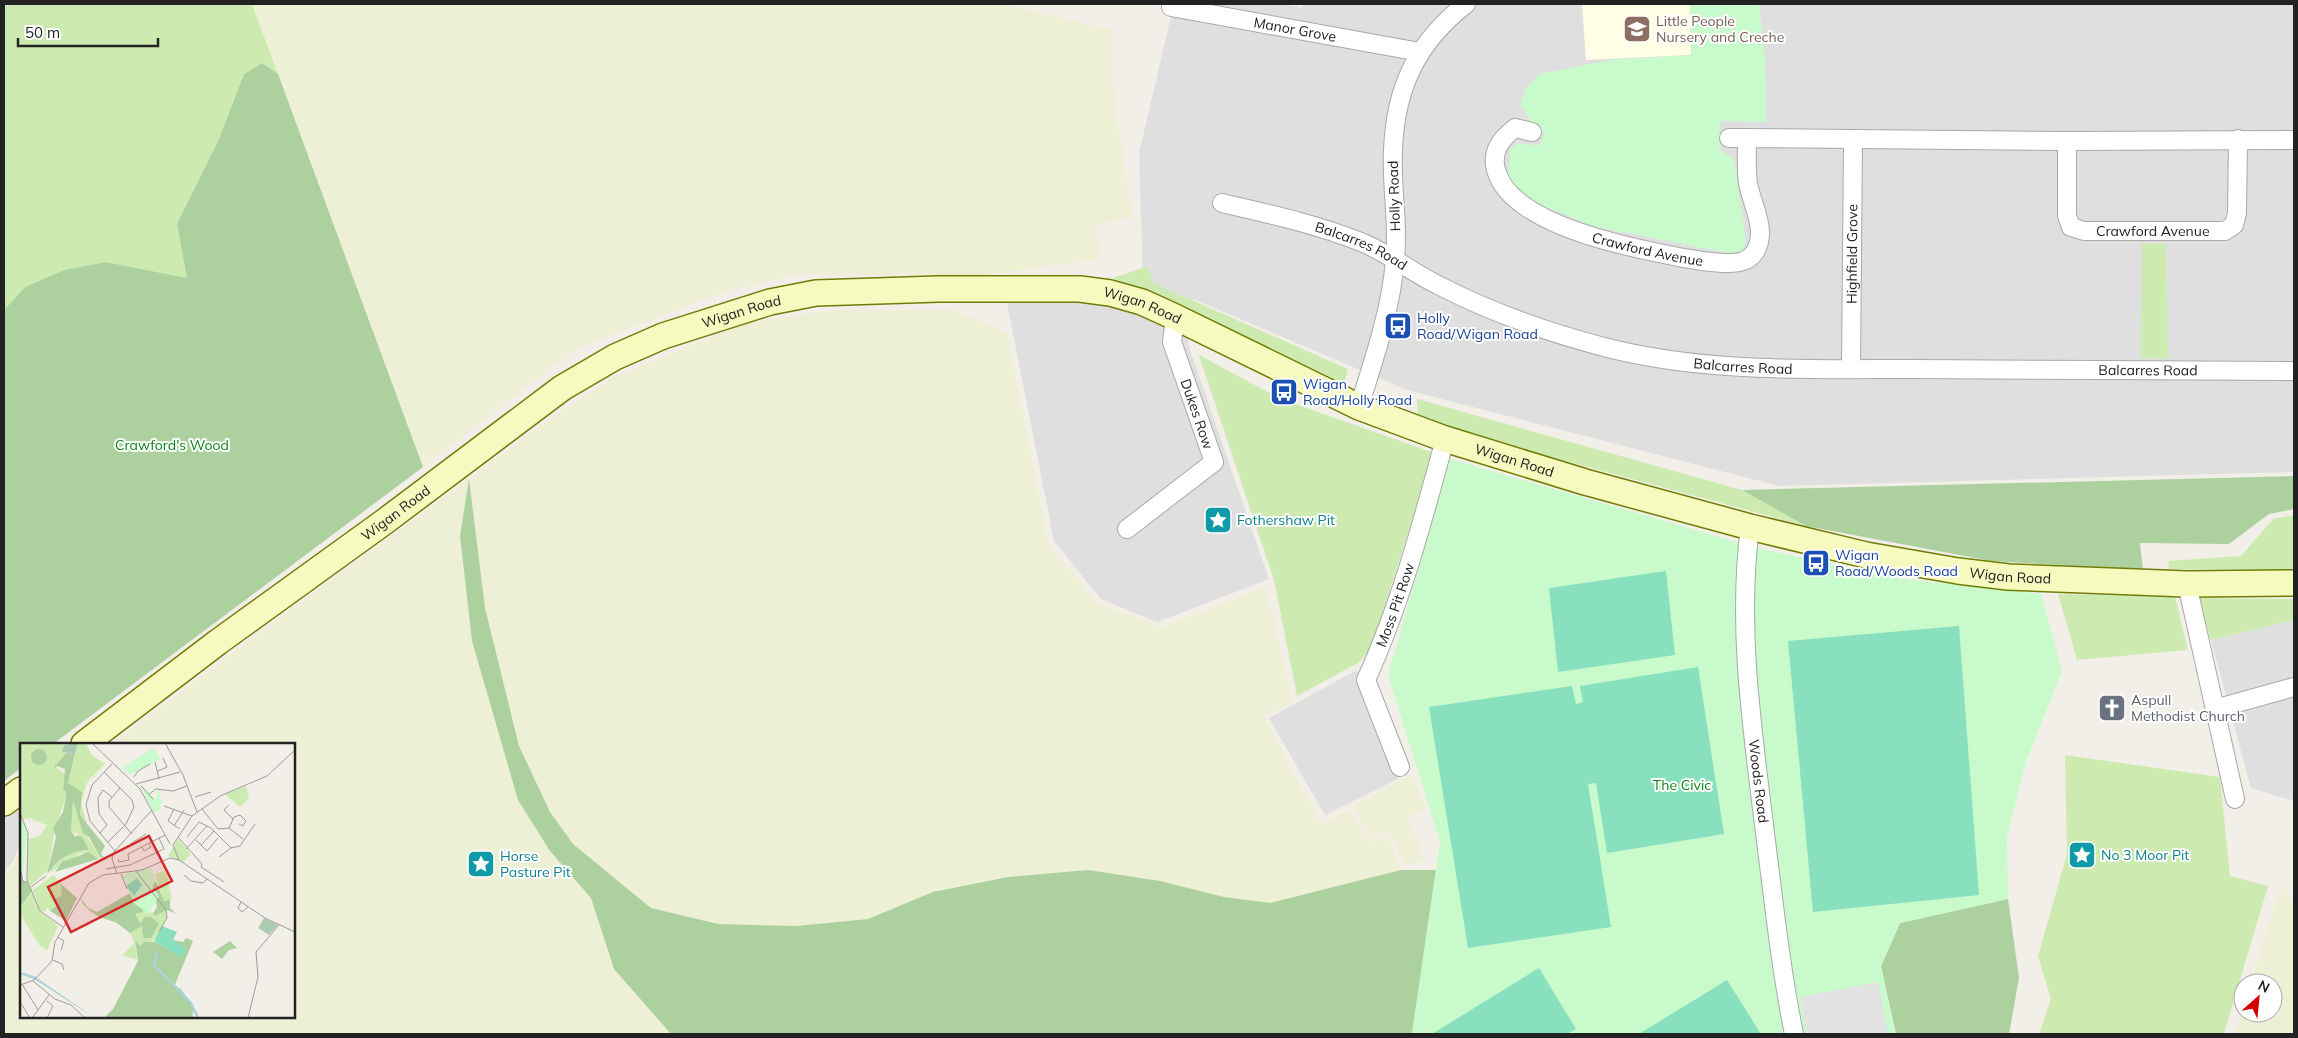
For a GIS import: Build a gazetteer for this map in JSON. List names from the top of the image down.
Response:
{
  "streets": {
    "main road": ["Wigan Road"],
    "street": [
      "Manor Grove",
      "Holly Road",
      "Crawford Avenue",
      "Balcarres Road",
      "Highfield Grove",
      "Dukes Row",
      "Moss Pit Row",
      "Woods Road"
    ]
  },
  "crossings": [
    ["Manor Grove", "Holly Road"],
    ["Holly Road", "Balcarres Road"],
    ["Holly Road", "Wigan Road"],
    ["Balcarres Road", "Highfield Grove"],
    ["Wigan Road", "Dukes Row"],
    ["Wigan Road", "Moss Pit Row"],
    ["Wigan Road", "Woods Road"]
  ],
  "parks": ["Crawford's Wood", "The Civic"],
  "places": {
    "school or university": ["Little People Nursery and Creche"],
    "bus stop": ["Holly Road/Wigan Road", "Wigan Road/Holly Road", "Wigan Road/Woods Road"],
    "place": ["Fothershaw Pit", "No 3 Moor Pit", "Horse Pasture Pit"],
    "church": ["Aspull Methodist Church"]
  },
  "scale_bar": "50 m",
  "north": "top right"
}
